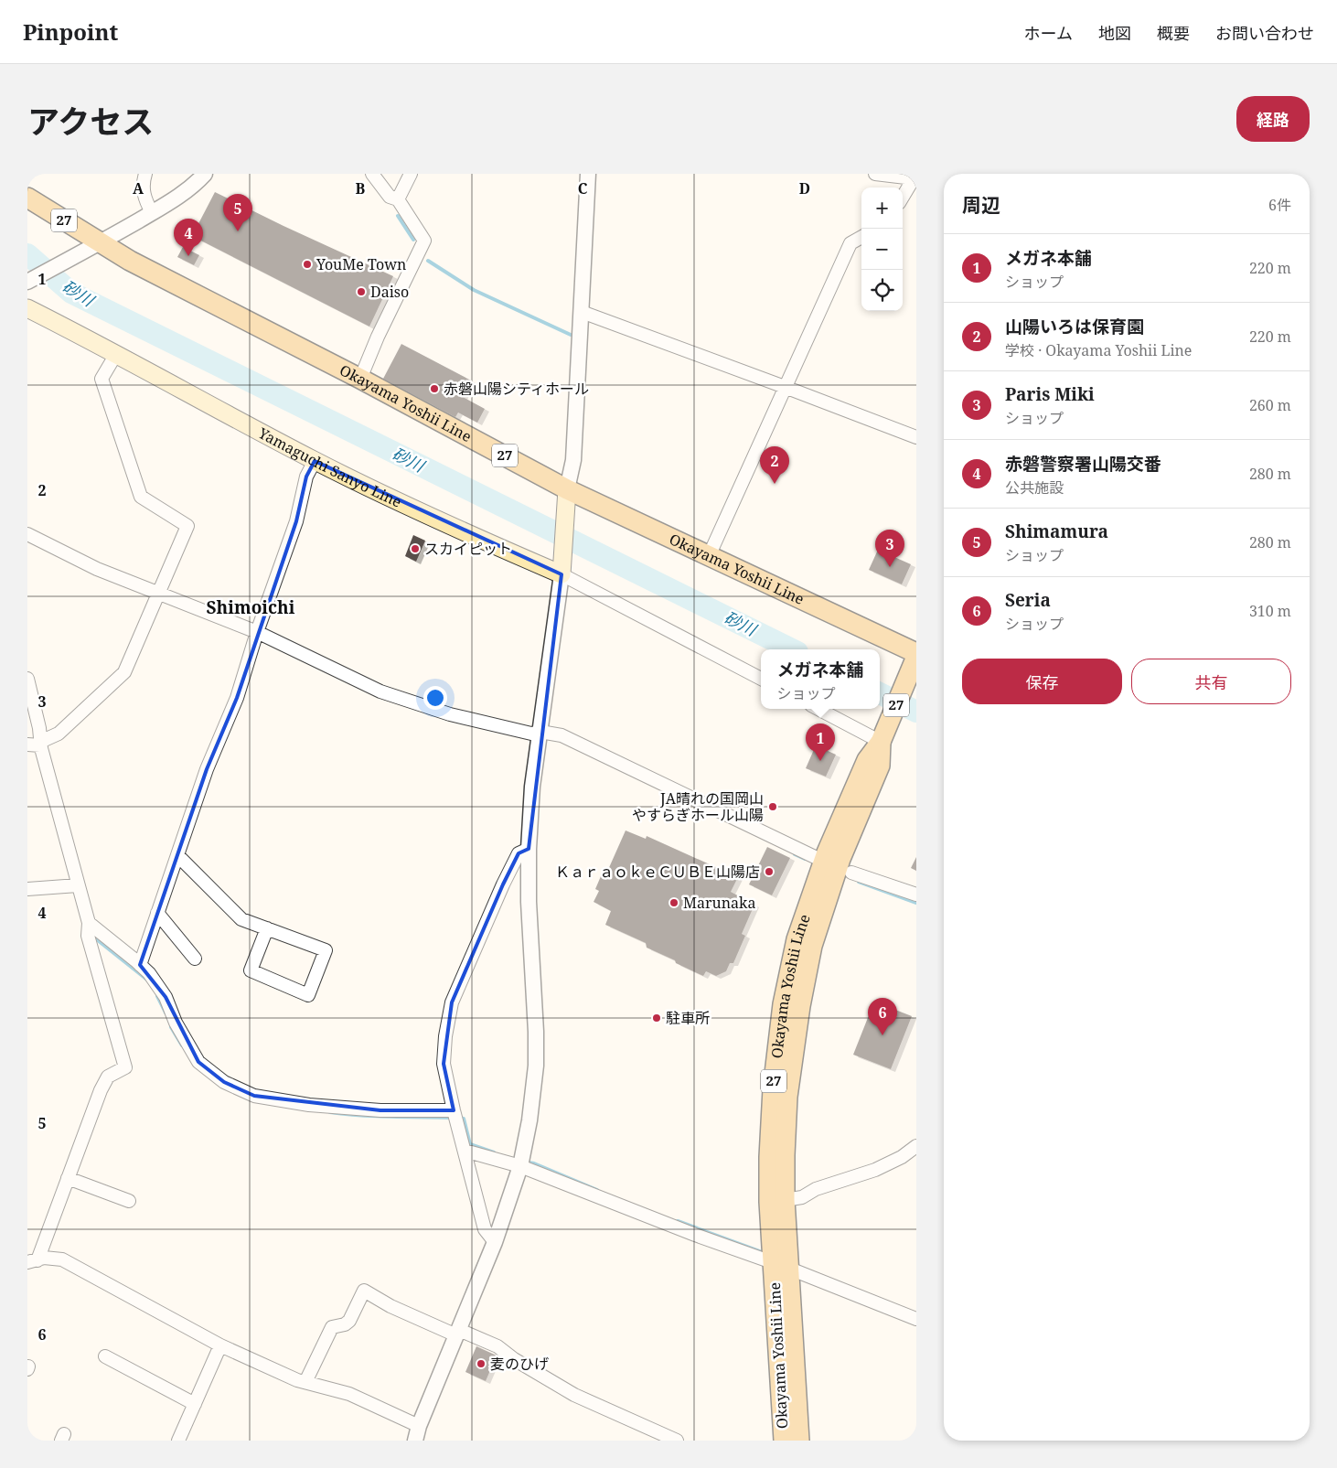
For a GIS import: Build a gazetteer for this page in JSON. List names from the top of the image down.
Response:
{
  "streets": {
    "main road": ["27", "Okayama Yoshii Line", "Yamaguchi Sanyo Line"]
  },
  "districts": ["Shimoichi"],
  "water": ["砂川"],
  "places": [
    "YouMe Town",
    "Daiso",
    "赤磐山陽シティホール",
    "スカイピット",
    "JA晴れの国岡山 やすらぎホール山陽",
    "ＫａｒａｏｋｅＣＵＢＥ山陽店",
    "Marunaka",
    "駐車所",
    "麦のひげ"
  ],
  "page": {
    "header": "Pinpoint",
    "nav": [
      "ホーム",
      "地図",
      "概要",
      "お問い合わせ"
    ],
    "title": "アクセス",
    "buttons": [
      "経路",
      ["保存", "共有"]
    ],
    "heading": ["周辺", "6件"],
    "map_buttons": ["+", "−"],
    "pins": [
      "5",
      "4",
      "2",
      "3",
      "1",
      "6"
    ],
    "list": [
      {
        "mark": "1",
        "name": "メガネ本舗",
        "note": "ショップ",
        "value": "220 m"
      },
      {
        "mark": "2",
        "name": "山陽いろは保育園",
        "note": "学校 · Okayama Yoshii Line",
        "value": "220 m"
      },
      {
        "mark": "3",
        "name": "Paris Miki",
        "note": "ショップ",
        "value": "260 m"
      },
      {
        "mark": "4",
        "name": "赤磐警察署山陽交番",
        "note": "公共施設",
        "value": "280 m"
      },
      {
        "mark": "5",
        "name": "Shimamura",
        "note": "ショップ",
        "value": "280 m"
      },
      {
        "mark": "6",
        "name": "Seria",
        "note": "ショップ",
        "value": "310 m"
      }
    ],
    "popup": ["メガネ本舗", "ショップ"]
  },
  "grid": {
    "columns": [
      "A",
      "B",
      "C",
      "D"
    ],
    "rows": [
      "1",
      "2",
      "3",
      "4",
      "5",
      "6"
    ]
  }
}
